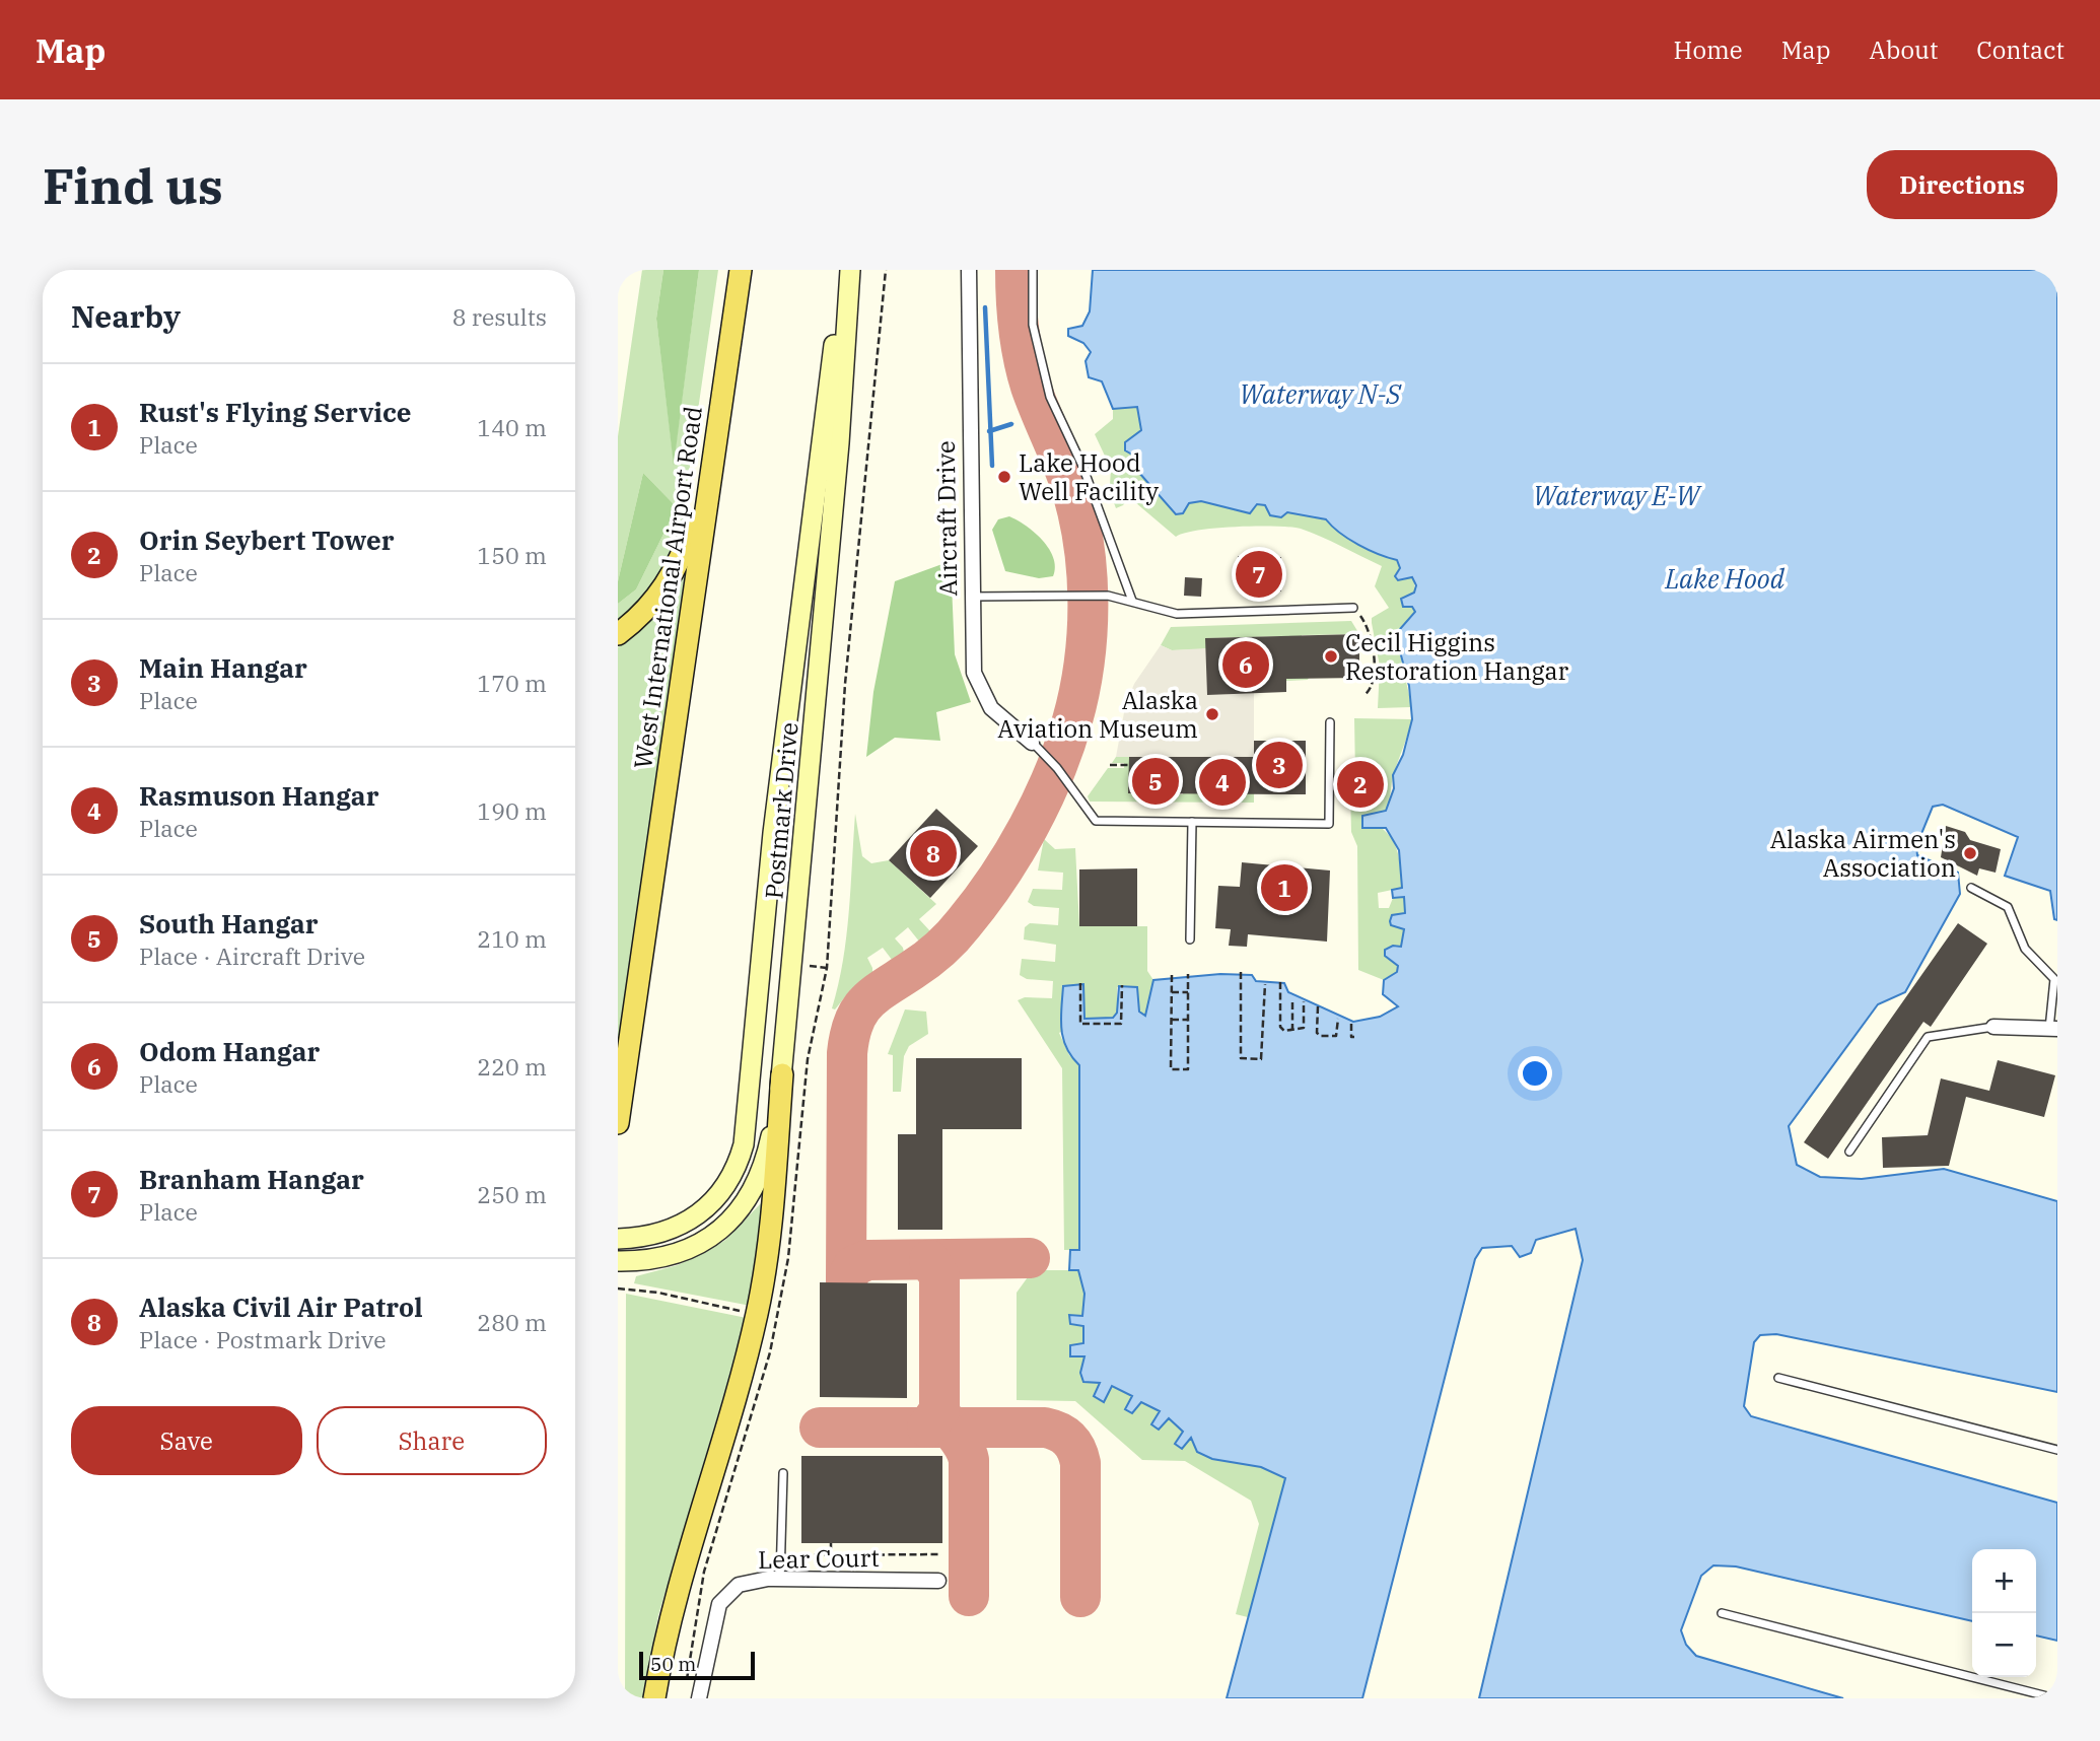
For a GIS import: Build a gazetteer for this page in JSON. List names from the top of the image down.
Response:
{
  "streets": {
    "main road": ["West International Airport Road"],
    "street": ["Aircraft Drive", "Postmark Drive", "Lear Court"]
  },
  "water": ["Waterway N-S", "Waterway E-W", "Lake Hood"],
  "places": [
    "Lake Hood Well Facility",
    "Cecil Higgins Restoration Hangar",
    "Alaska Aviation Museum",
    "Alaska Airmen's Association"
  ],
  "scale_bar": "50 m",
  "page": {
    "header": "Map",
    "nav": [
      "Home",
      "Map",
      "About",
      "Contact"
    ],
    "buttons": [
      "Directions",
      ["Save", "Share"]
    ],
    "title": "Find us",
    "heading": ["Nearby", "8 results"],
    "list": [
      {
        "mark": "1",
        "name": "Rust's Flying Service",
        "note": "Place",
        "value": "140 m"
      },
      {
        "mark": "2",
        "name": "Orin Seybert Tower",
        "note": "Place",
        "value": "150 m"
      },
      {
        "mark": "3",
        "name": "Main Hangar",
        "note": "Place",
        "value": "170 m"
      },
      {
        "mark": "4",
        "name": "Rasmuson Hangar",
        "note": "Place",
        "value": "190 m"
      },
      {
        "mark": "5",
        "name": "South Hangar",
        "note": "Place · Aircraft Drive",
        "value": "210 m"
      },
      {
        "mark": "6",
        "name": "Odom Hangar",
        "note": "Place",
        "value": "220 m"
      },
      {
        "mark": "7",
        "name": "Branham Hangar",
        "note": "Place",
        "value": "250 m"
      },
      {
        "mark": "8",
        "name": "Alaska Civil Air Patrol",
        "note": "Place · Postmark Drive",
        "value": "280 m"
      }
    ],
    "pins": [
      "7",
      "6",
      "3",
      "5",
      "4",
      "2",
      "8",
      "1"
    ],
    "map_buttons": ["+", "−"],
    "scale": "50 m"
  }
}
